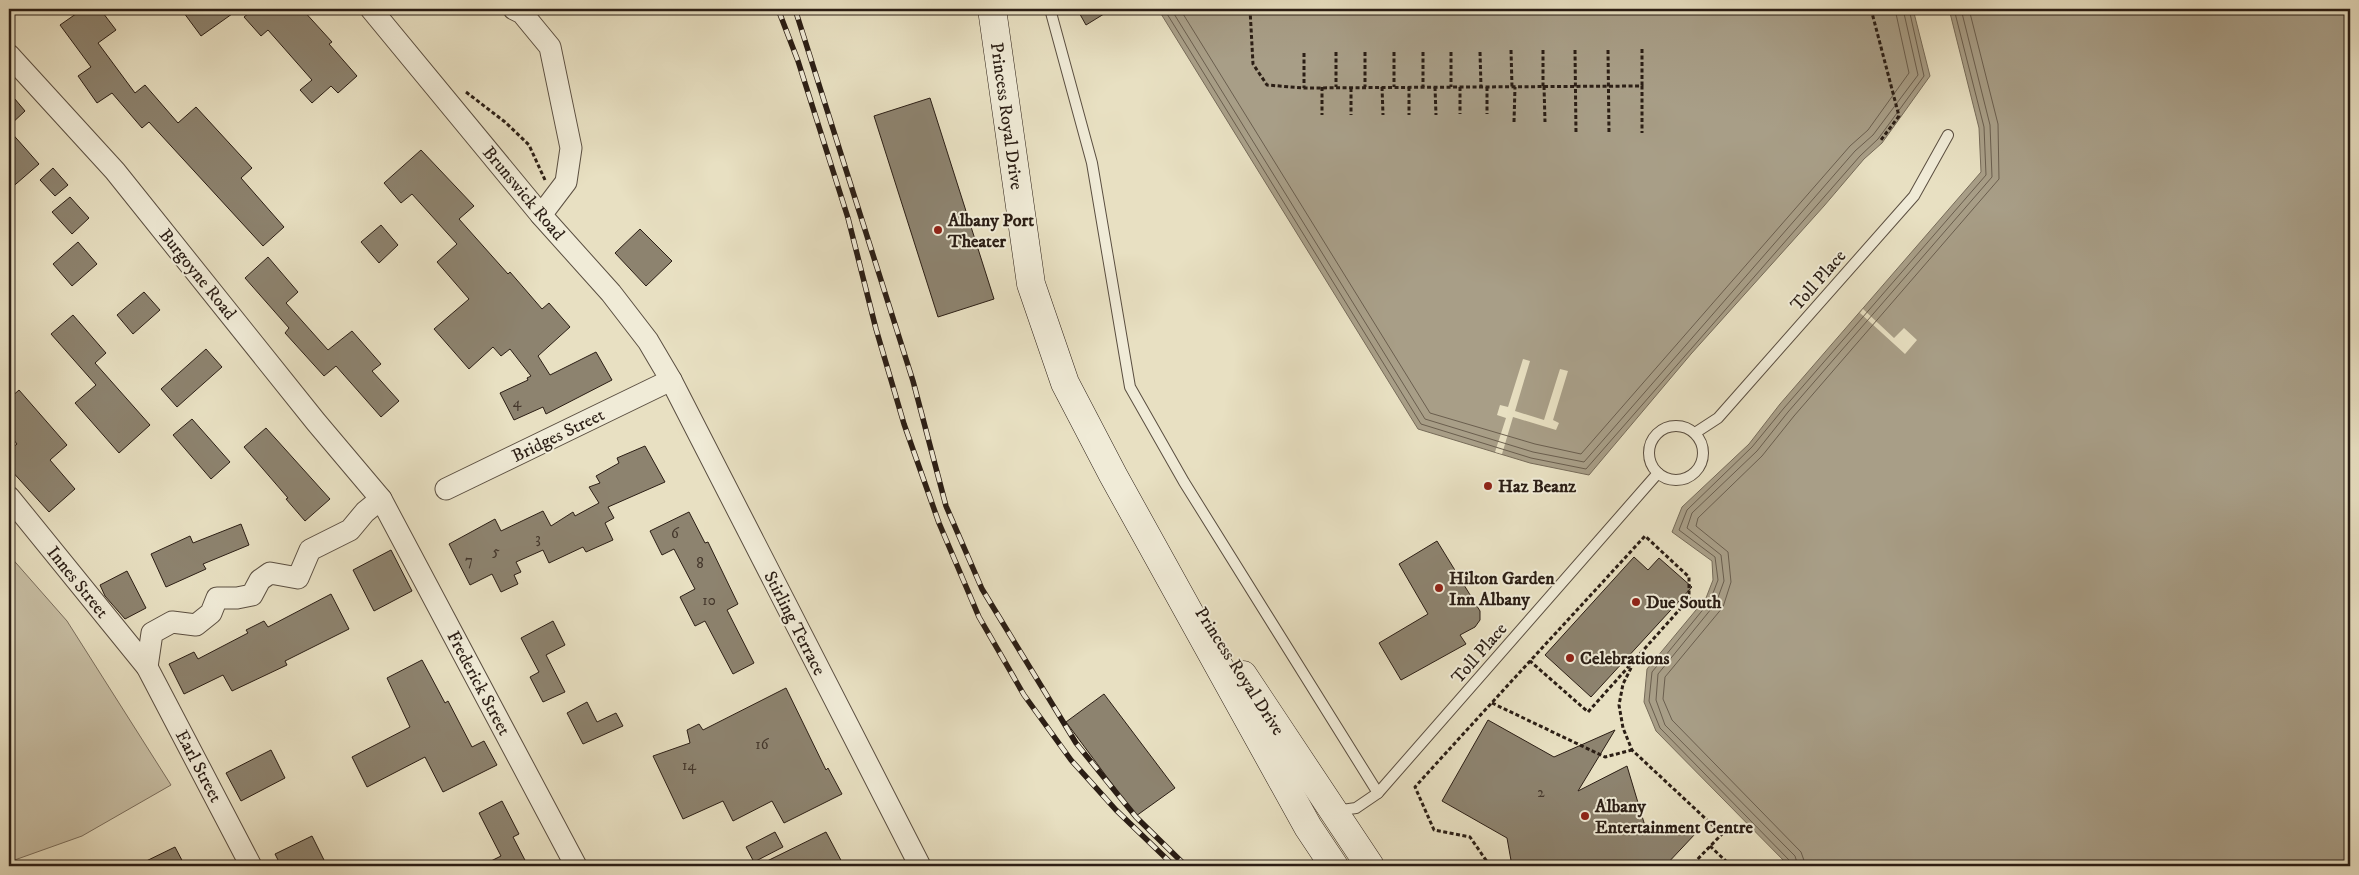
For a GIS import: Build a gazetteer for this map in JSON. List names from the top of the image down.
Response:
{
  "streets": {
    "main road": ["Princess Royal Drive"],
    "street": [
      "Brunswick Road",
      "Burgoyne Road",
      "Bridges Street",
      "Innes Street",
      "Stirling Terrace",
      "Frederick Street",
      "Earl Street"
    ],
    "lane": ["Toll Place"]
  },
  "crossings": [
    ["Princess Royal Drive", "Toll Place"],
    ["Brunswick Road", "Bridges Street"],
    ["Brunswick Road", "Stirling Terrace"],
    ["Burgoyne Road", "Frederick Street"],
    ["Bridges Street", "Stirling Terrace"],
    ["Innes Street", "Earl Street"]
  ],
  "places": [
    "Albany Port Theater",
    "Haz Beanz",
    "Hilton Garden Inn Albany",
    "Due South",
    "Celebrations",
    "Albany Entertainment Centre"
  ],
  "house_numbers": [
    "4",
    "6",
    "3",
    "5",
    "7",
    "8",
    "10",
    "16",
    "14",
    "2"
  ]
}
